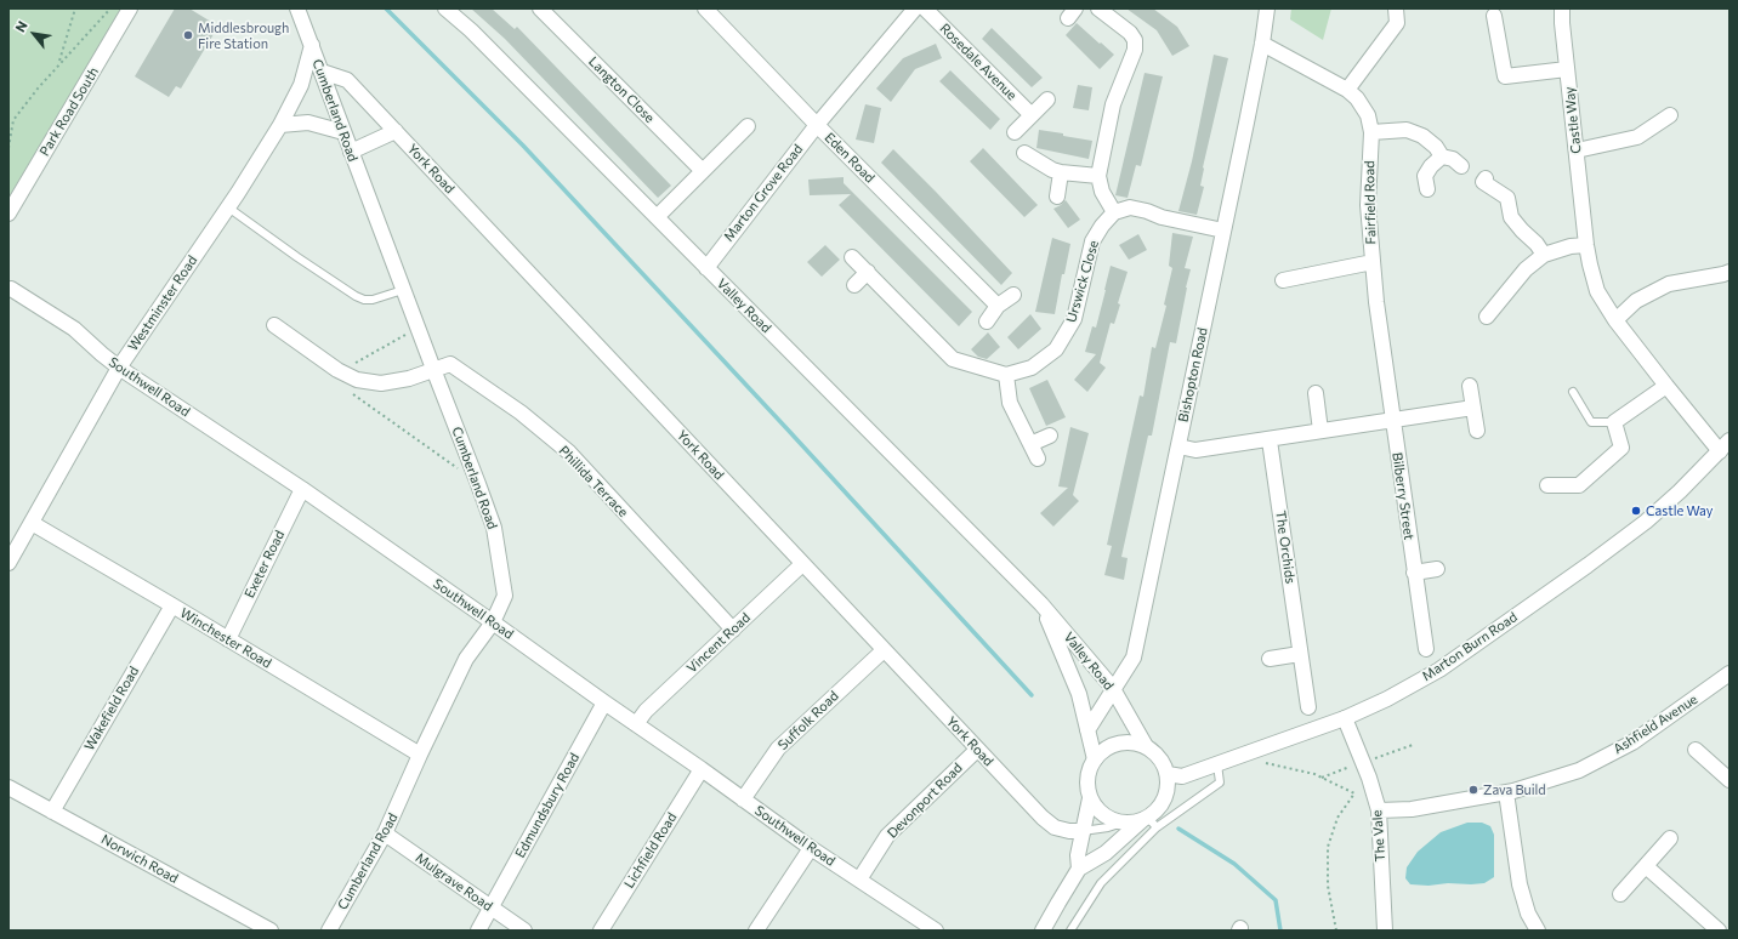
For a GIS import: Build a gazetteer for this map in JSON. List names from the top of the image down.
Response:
{
  "streets": {
    "street": [
      "Rosedale Avenue",
      "Langton Close",
      "Cumberland Road",
      "Park Road South",
      "Castle Way",
      "Eden Road",
      "York Road",
      "Marton Grove Road",
      "Fairfield Road",
      "Urswick Close",
      "Westminster Road",
      "Valley Road",
      "Bishopton Road",
      "Southwell Road",
      "Phillida Terrace",
      "Bilberry Street",
      "The Orchids",
      "Exeter Road",
      "Winchester Road",
      "Vincent Road",
      "Marton Burn Road",
      "Wakefield Road",
      "Suffolk Road",
      "Ashfield Avenue",
      "Devonport Road",
      "Edmundsbury Road",
      "The Vale",
      "Lichfield Road",
      "Norwich Road",
      "Mulgrave Road"
    ]
  },
  "crossings": [
    ["Cumberland Road", "York Road"],
    ["Cumberland Road", "Westminster Road"],
    ["Cumberland Road", "Southwell Road"],
    ["Cumberland Road", "Phillida Terrace"],
    ["Cumberland Road", "Winchester Road"],
    ["Cumberland Road", "Mulgrave Road"],
    ["Castle Way", "Marton Burn Road"],
    ["Eden Road", "Marton Grove Road"],
    ["York Road", "Vincent Road"],
    ["York Road", "Suffolk Road"],
    ["York Road", "Devonport Road"],
    ["Marton Grove Road", "Valley Road"],
    ["Fairfield Road", "Bishopton Road"],
    ["Fairfield Road", "Bilberry Street"],
    ["Westminster Road", "Southwell Road"],
    ["Westminster Road", "Winchester Road"],
    ["Valley Road", "Bishopton Road"],
    ["Valley Road", "Marton Burn Road"],
    ["Southwell Road", "Exeter Road"],
    ["Southwell Road", "Vincent Road"],
    ["Southwell Road", "Suffolk Road"],
    ["Southwell Road", "Devonport Road"],
    ["Southwell Road", "Edmundsbury Road"],
    ["Southwell Road", "Lichfield Road"],
    ["Phillida Terrace", "Vincent Road"],
    ["Exeter Road", "Winchester Road"],
    ["Winchester Road", "Wakefield Road"],
    ["Marton Burn Road", "The Vale"],
    ["Wakefield Road", "Norwich Road"],
    ["Ashfield Avenue", "The Vale"],
    ["Edmundsbury Road", "Mulgrave Road"]
  ],
  "places": ["Middlesbrough Fire Station", "Castle Way", "Zava Build"],
  "north": "top left"
}
